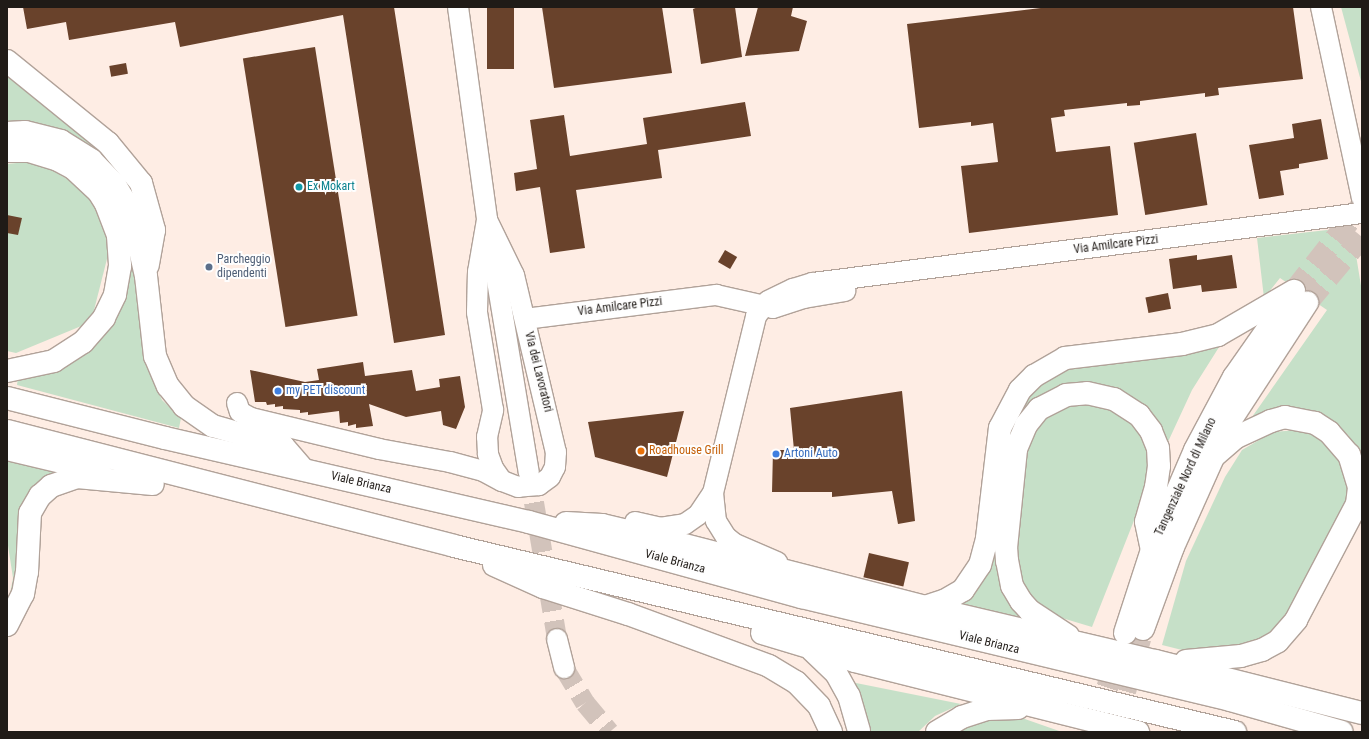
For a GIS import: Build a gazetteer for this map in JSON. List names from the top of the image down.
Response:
{
  "streets": {
    "highway": ["Tangenziale Nord di Milano", "Viale Brianza"],
    "street": ["Via Amilcare Pizzi", "Via dei Lavoratori"]
  },
  "crossings": [
    ["Via Amilcare Pizzi", "Via dei Lavoratori"]
  ],
  "places": [
    "Ex Mokart",
    "Parcheggio dipendenti",
    "my PET discount",
    "Roadhouse Grill",
    "Artoni Auto"
  ]
}
